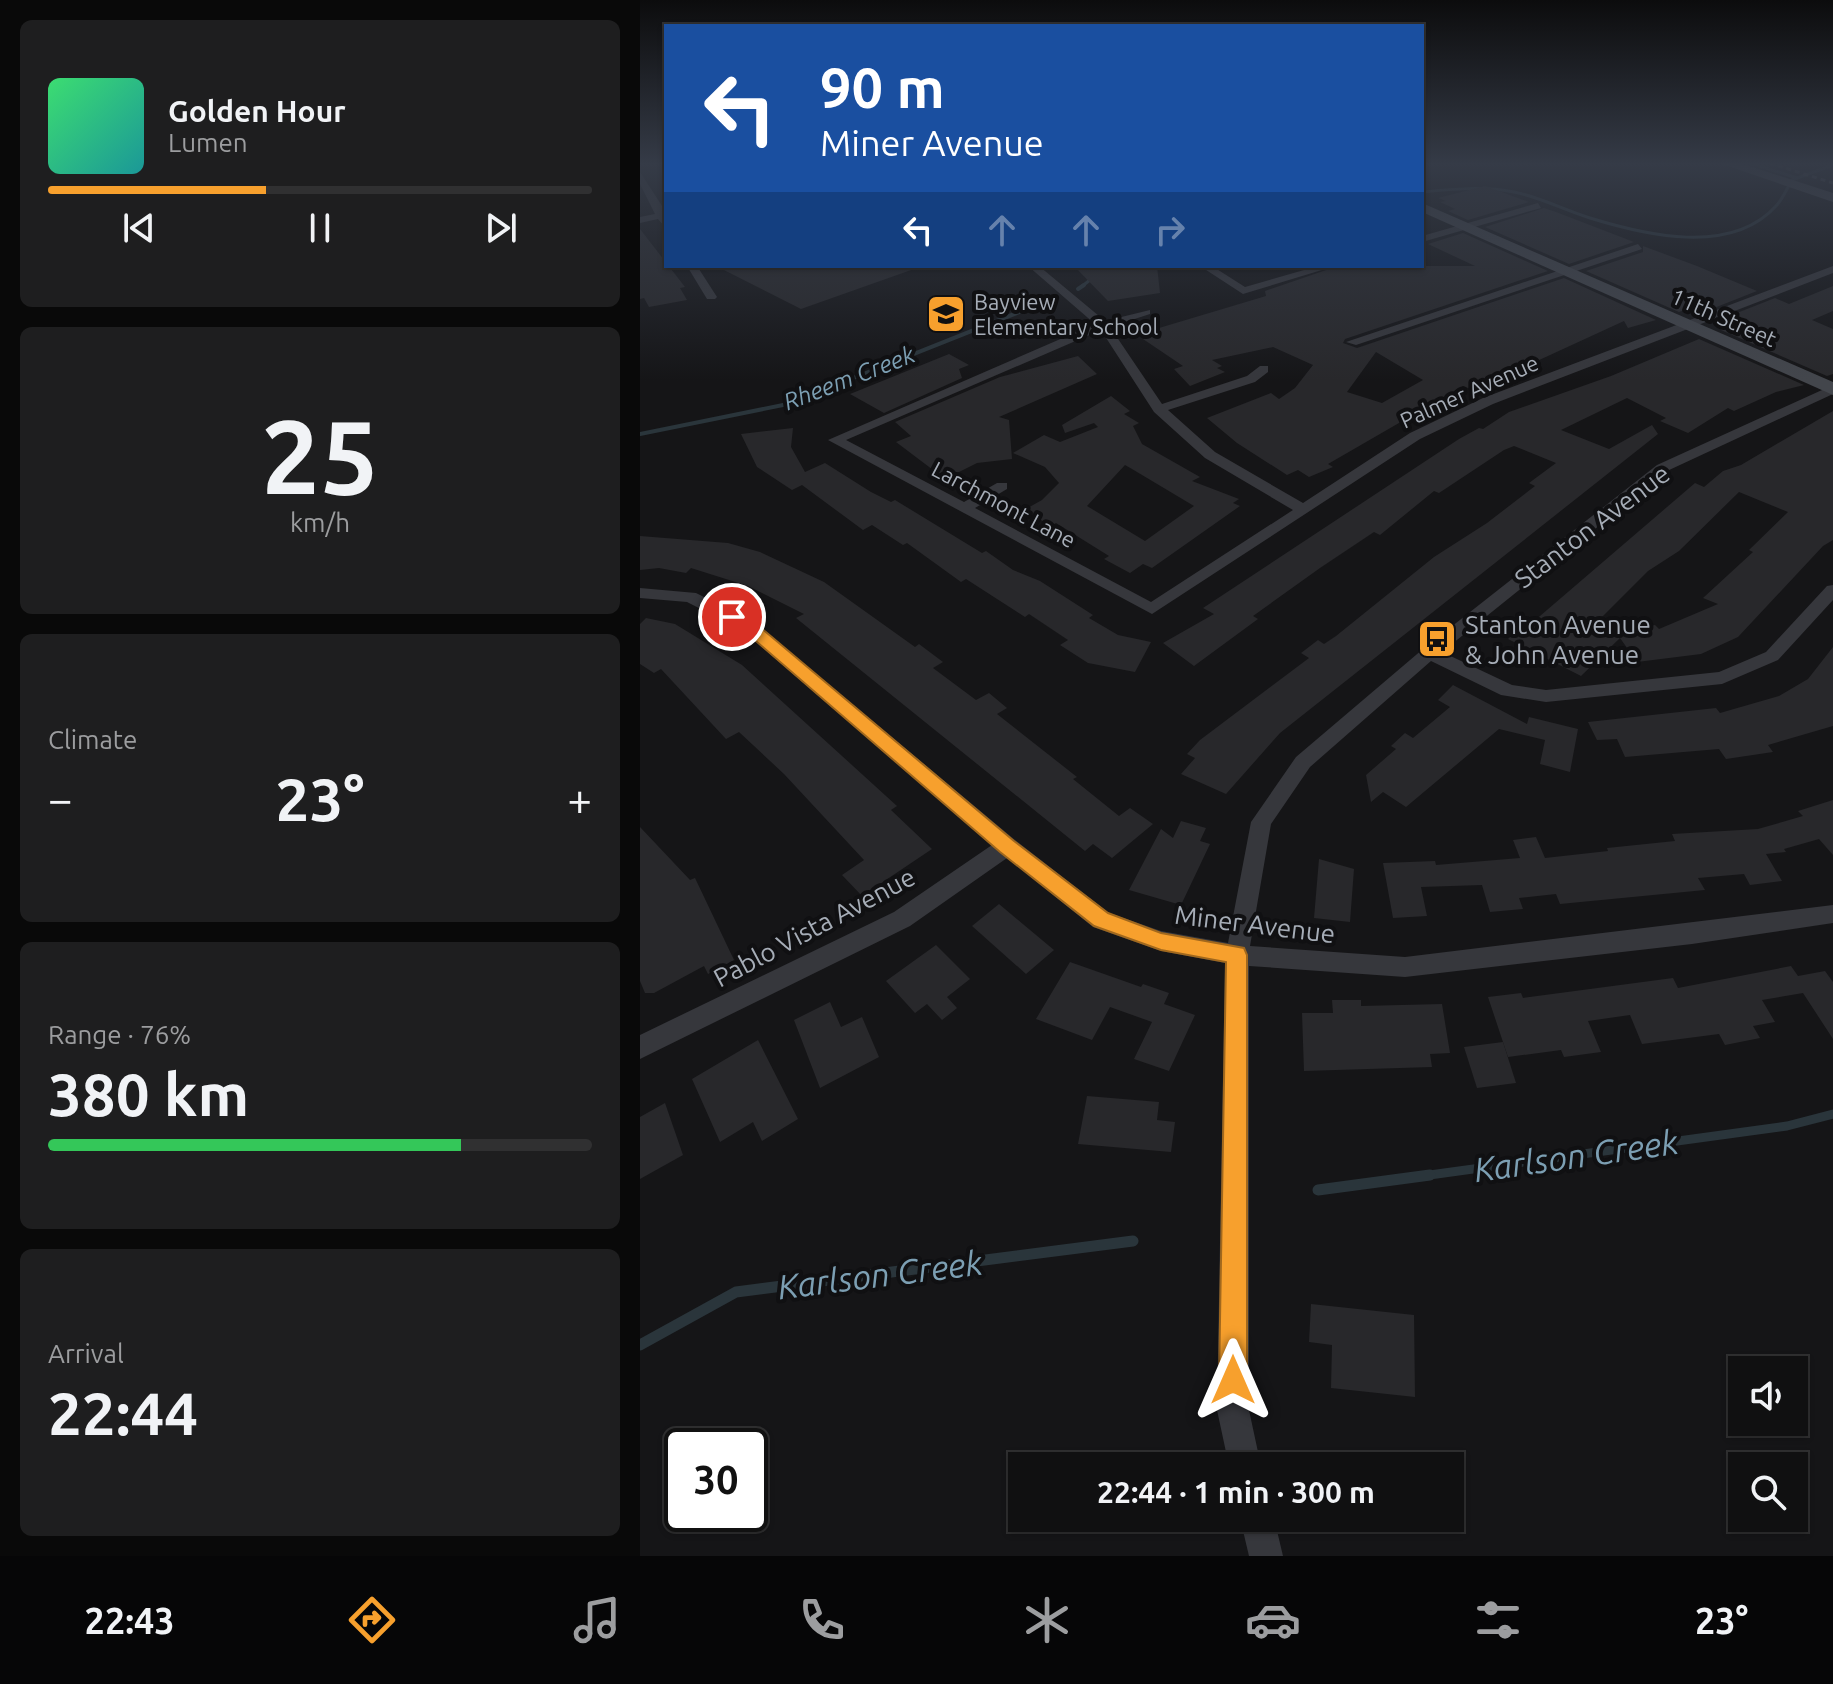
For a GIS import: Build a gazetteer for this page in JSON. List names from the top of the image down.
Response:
{
  "streets": {
    "street": [
      "11th Street",
      "Palmer Avenue",
      "Larchmont Lane",
      "Stanton Avenue",
      "Miner Avenue",
      "Pablo Vista Avenue"
    ]
  },
  "crossings": [
    ["11th Street", "Palmer Avenue"],
    ["11th Street", "Stanton Avenue"],
    ["Palmer Avenue", "Larchmont Lane"],
    ["Stanton Avenue", "Miner Avenue"],
    ["Miner Avenue", "Pablo Vista Avenue"]
  ],
  "water": ["Rheem Creek", "Karlson Creek"],
  "places": {
    "school or university": ["Bayview Elementary School"],
    "bus stop": ["Stanton Avenue & John Avenue"]
  },
  "page": {
    "turn": ["90 m", "Miner Avenue"],
    "song": ["Golden Hour", "Lumen"],
    "tile": [
      ["25", "km/h"],
      "Climate",
      ["Range · 76%", "380 km"],
      ["Arrival", "22:44"]
    ],
    "heat": ["−", "23°", "+"],
    "limit": "30",
    "trip": "22:44 · 1 min · 300 m",
    "tabs": ["22:43", "23°"]
  }
}
